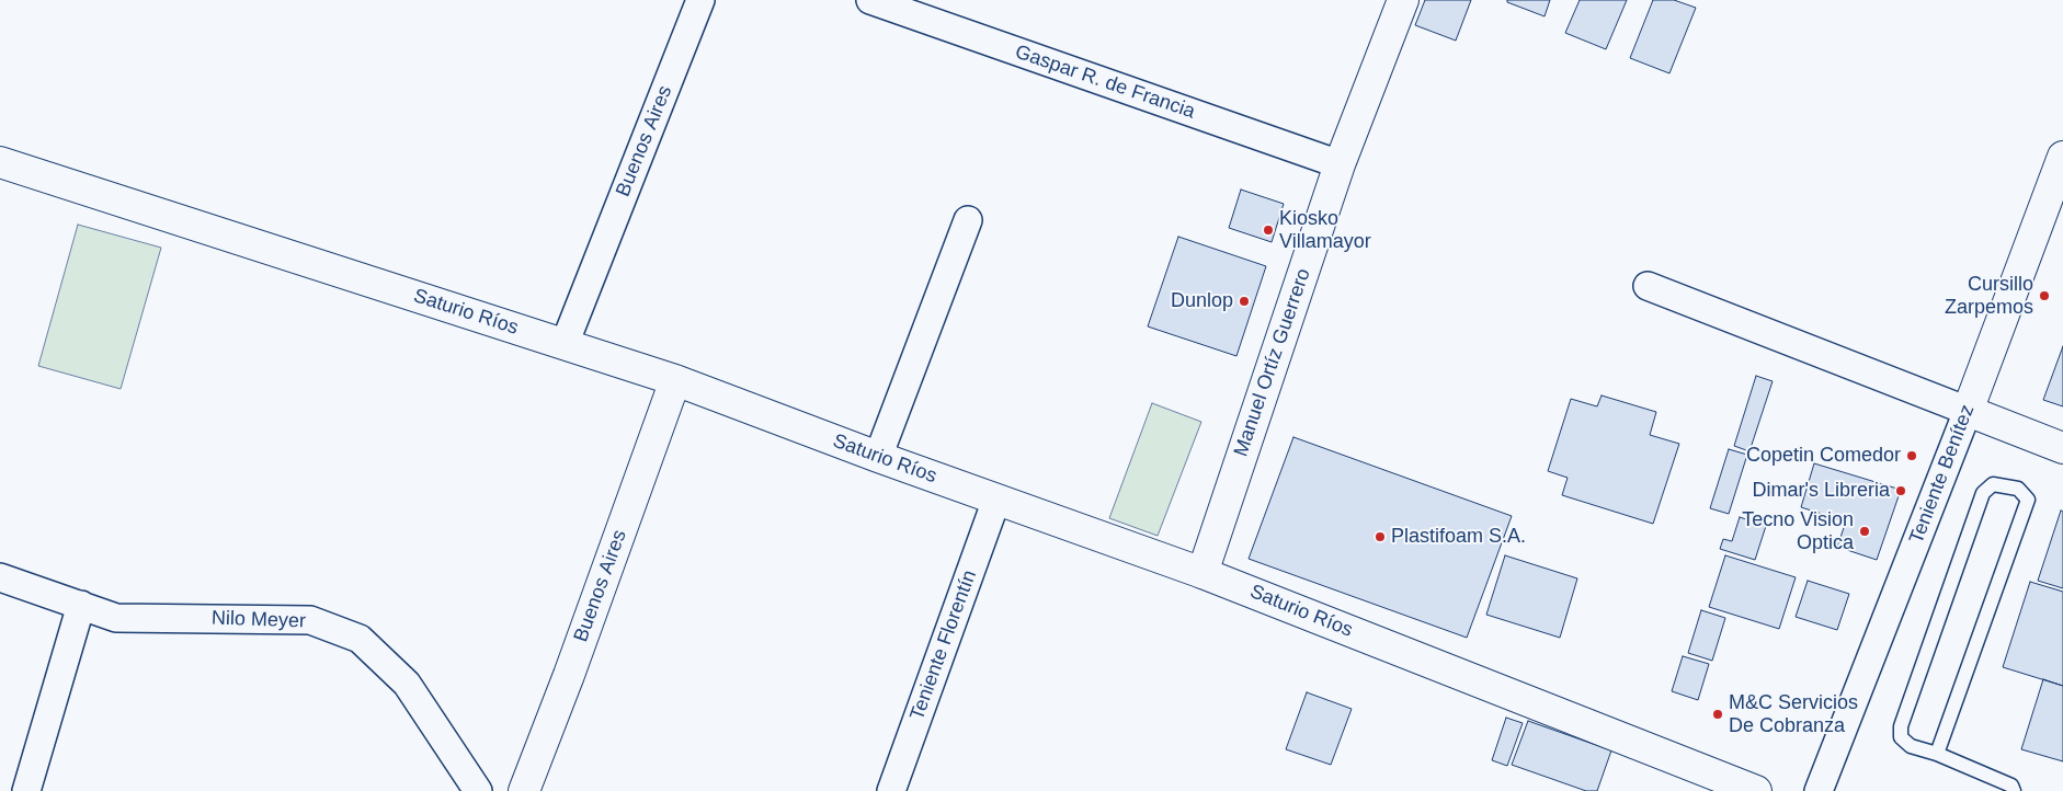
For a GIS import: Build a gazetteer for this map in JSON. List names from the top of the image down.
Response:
{
  "streets": {
    "street": [
      "Gaspar R. de Francia",
      "Buenos Aires",
      "Saturio Ríos",
      "Manuel Ortíz Guerrero",
      "Teniente Benítez",
      "Nilo Meyer",
      "Teniente Florentín"
    ]
  },
  "crossings": [
    ["Gaspar R. de Francia", "Manuel Ortíz Guerrero"],
    ["Buenos Aires", "Saturio Ríos"],
    ["Saturio Ríos", "Manuel Ortíz Guerrero"],
    ["Saturio Ríos", "Teniente Florentín"]
  ],
  "places": [
    "Kiosko Villamayor",
    "Cursillo Zarpemos",
    "Dunlop",
    "Copetin Comedor",
    "Dimar's Libreria",
    "Tecno Vision Optica",
    "Plastifoam S.A.",
    "M&C Servicios De Cobranza"
  ]
}
